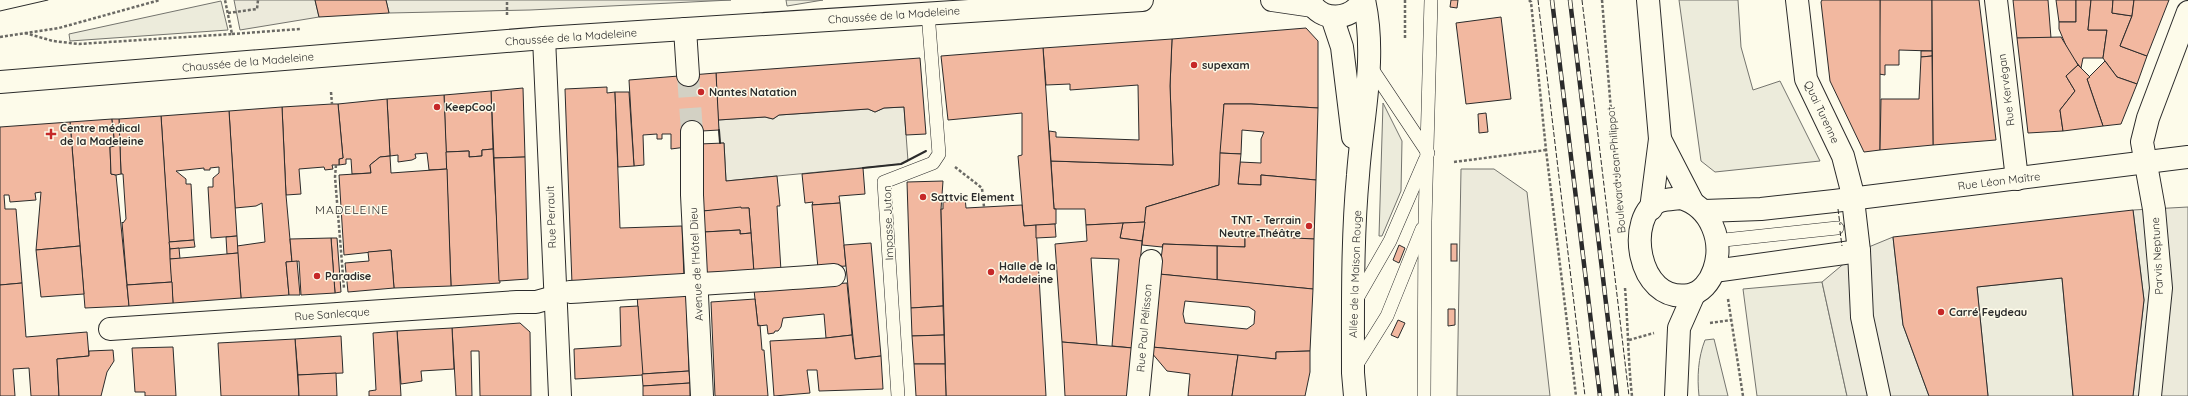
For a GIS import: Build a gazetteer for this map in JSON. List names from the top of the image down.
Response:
{
  "streets": {
    "street": [
      "Chaussée de la Madeleine",
      "Rue Kervégan",
      "Quai Turenne",
      "Rue Léon Maître",
      "Rue Perrault",
      "Parvis Neptune",
      "Avenue de l'Hôtel Dieu",
      "Allée de la Maison Rouge",
      "Rue Sanlecque",
      "Rue Paul Pélisson"
    ],
    "lane": ["Impasse Juton"],
    "path": ["Boulevard Jean Philippot"]
  },
  "crossings": [
    ["Chaussée de la Madeleine", "Rue Perrault"],
    ["Rue Kervégan", "Rue Léon Maître"],
    ["Quai Turenne", "Rue Léon Maître"],
    ["Rue Léon Maître", "Parvis Neptune"],
    ["Rue Perrault", "Rue Sanlecque"],
    ["Avenue de l'Hôtel Dieu", "Rue Sanlecque"]
  ],
  "districts": ["MADELEINE"],
  "places": {
    "other": [
      "supexam",
      "Nantes Natation",
      "KeepCool",
      "Sattvic Element",
      "TNT - Terrain Neutre Théâtre",
      "Halle de la Madeleine",
      "Paradise",
      "Carré Feydeau"
    ],
    "health": ["Centre médical de la Madeleine"]
  }
}
